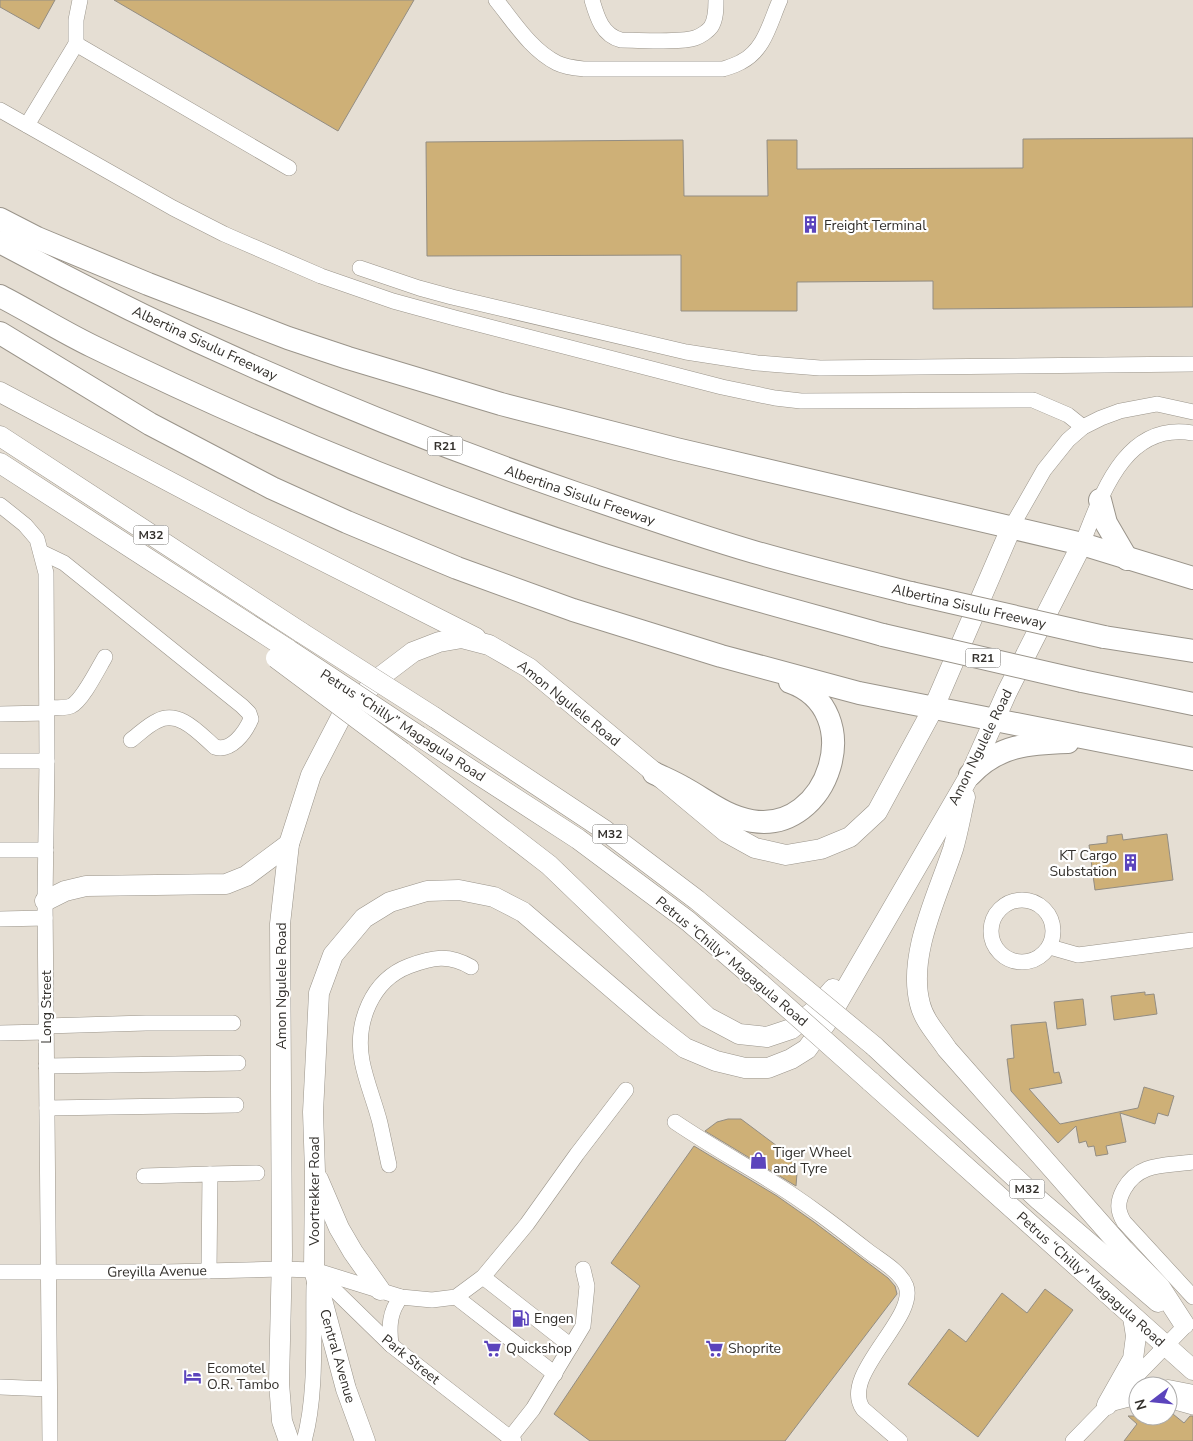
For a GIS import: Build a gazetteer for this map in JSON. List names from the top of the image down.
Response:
{
  "streets": {
    "highway": ["Albertina Sisulu Freeway", "R21"],
    "main road": [
      "M32",
      "Amon Ngulele Road",
      "Petrus “Chilly” Magagula Road",
      "Voortrekker Road",
      "Central Avenue"
    ],
    "street": ["Long Street", "Greyilla Avenue", "Park Street"]
  },
  "crossings": [
    ["Amon Ngulele Road", "Voortrekker Road"],
    ["Amon Ngulele Road", "Greyilla Avenue"],
    ["Long Street", "Greyilla Avenue"],
    ["Voortrekker Road", "Greyilla Avenue"],
    ["Voortrekker Road", "Central Avenue"],
    ["Voortrekker Road", "Park Street"],
    ["Greyilla Avenue", "Central Avenue"],
    ["Greyilla Avenue", "Park Street"],
    ["Central Avenue", "Park Street"]
  ],
  "places": {
    "building": ["Freight Terminal", "KT Cargo Substation"],
    "shop": ["Tiger Wheel and Tyre"],
    "fuel station": ["Engen"],
    "supermarket": ["Quickshop", "Shoprite"],
    "hotel": ["Ecomotel O.R. Tambo"]
  },
  "north": "left"
}
